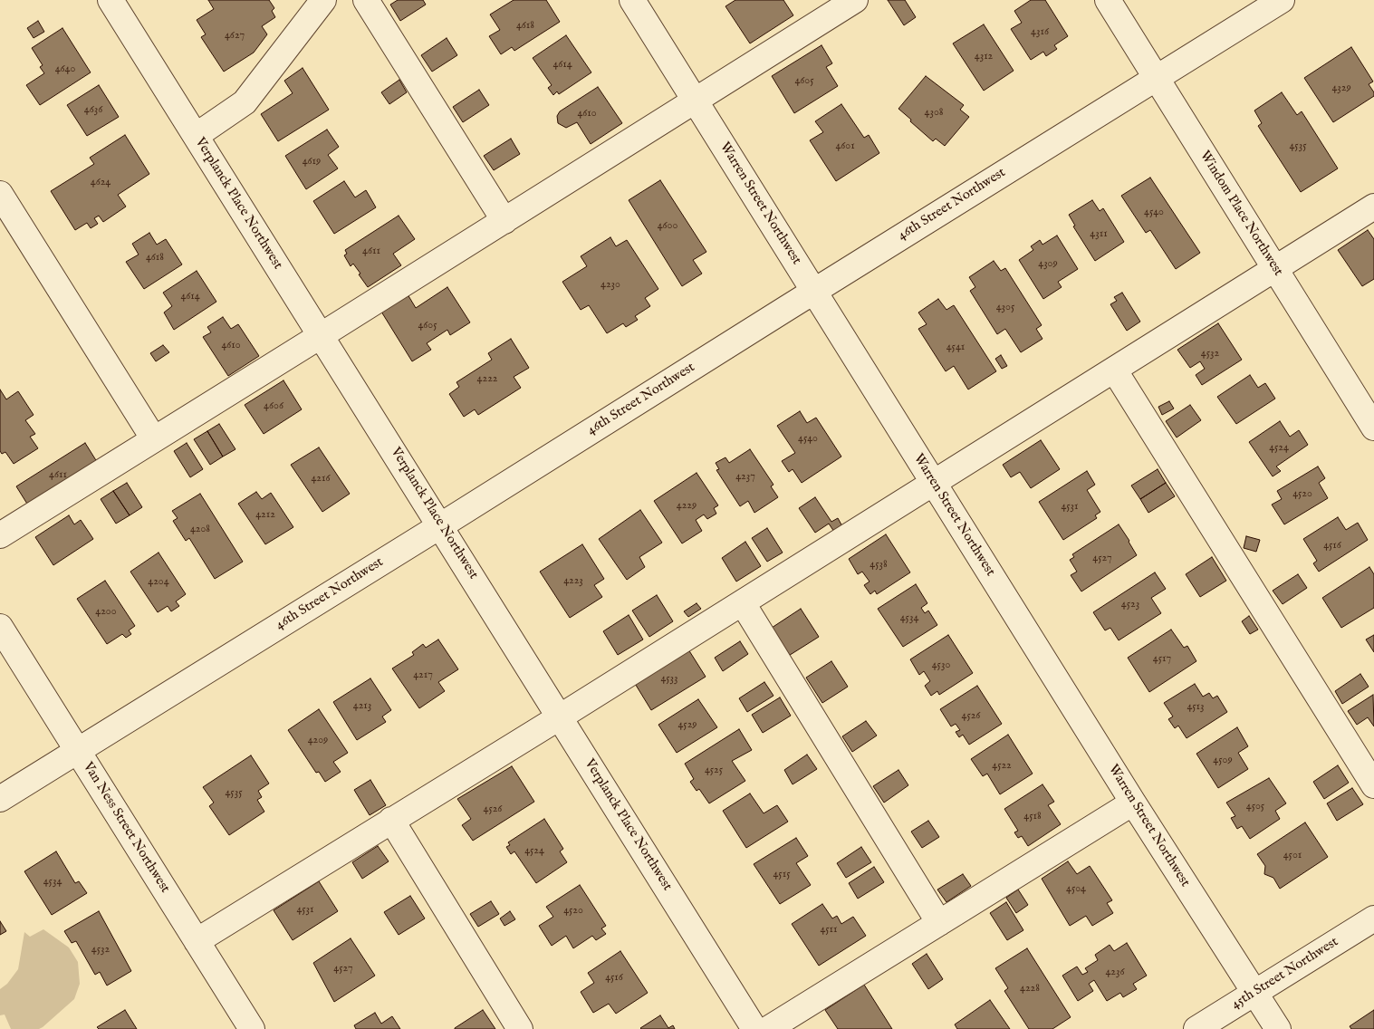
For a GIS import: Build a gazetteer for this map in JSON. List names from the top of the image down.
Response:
{
  "streets": {
    "street": [
      "Verplanck Place Northwest",
      "Warren Street Northwest",
      "46th Street Northwest",
      "Windom Place Northwest",
      "Van Ness Street Northwest",
      "45th Street Northwest"
    ]
  },
  "crossings": [
    ["Verplanck Place Northwest", "46th Street Northwest"],
    ["Warren Street Northwest", "46th Street Northwest"],
    ["Warren Street Northwest", "45th Street Northwest"],
    ["46th Street Northwest", "Windom Place Northwest"],
    ["46th Street Northwest", "Van Ness Street Northwest"]
  ],
  "house_numbers": [
    "4618",
    "4316",
    "4627",
    "4312",
    "4614",
    "4640",
    "4605",
    "4329",
    "4636",
    "4308",
    "4610",
    "4601",
    "4535",
    "4619",
    "4624",
    "4540",
    "4600",
    "4311",
    "4611",
    "4618",
    "4309",
    "4230",
    "4614",
    "4305",
    "4605",
    "4610",
    "4541",
    "4532",
    "4222",
    "4606",
    "4540",
    "4524",
    "4611",
    "4237",
    "4216",
    "4520",
    "4229",
    "4531",
    "4212",
    "4208",
    "4516",
    "4527",
    "4538",
    "4223",
    "4204",
    "4523",
    "4200",
    "4534",
    "4517",
    "4530",
    "4217",
    "4533",
    "4213",
    "4513",
    "4526",
    "4529",
    "4209",
    "4509",
    "4522",
    "4525",
    "4535",
    "4505",
    "4526",
    "4518",
    "4524",
    "4501",
    "4515",
    "4534",
    "4504",
    "4531",
    "4520",
    "4511",
    "4532",
    "4527",
    "4236",
    "4516",
    "4228"
  ]
}
